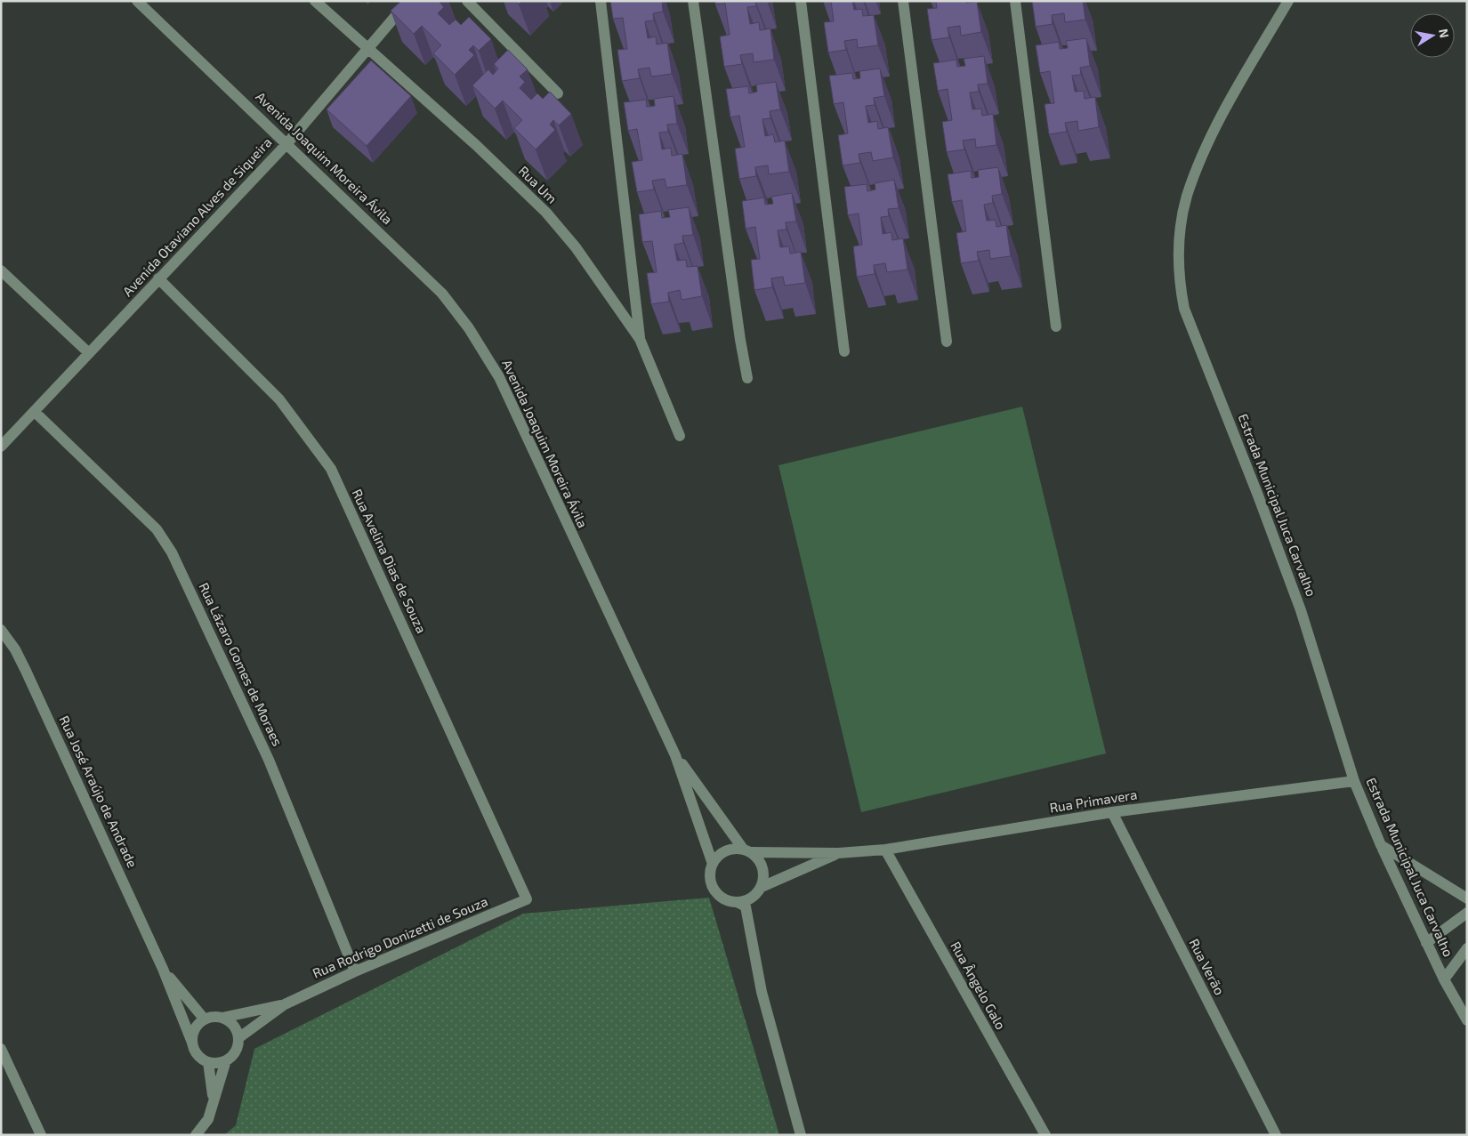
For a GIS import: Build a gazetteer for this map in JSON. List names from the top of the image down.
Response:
{
  "streets": {
    "street": [
      "Avenida Joaquim Moreira Ávila",
      "Rua Um",
      "Avenida Otaviano Alves de Siqueira",
      "Estrada Municipal Juca Carvalho",
      "Rua Avelina Dias de Souza",
      "Rua Lázaro Gomes de Moraes",
      "Rua José Araújo de Andrade",
      "Rua Primavera",
      "Rua Rodrigo Donizetti de Souza",
      "Rua Verão",
      "Rua Ângelo Galo"
    ]
  },
  "crossings": [
    ["Avenida Joaquim Moreira Ávila", "Avenida Otaviano Alves de Siqueira"],
    ["Avenida Joaquim Moreira Ávila", "Rua Primavera"],
    ["Rua Um", "Avenida Otaviano Alves de Siqueira"],
    ["Avenida Otaviano Alves de Siqueira", "Rua Avelina Dias de Souza"],
    ["Avenida Otaviano Alves de Siqueira", "Rua Lázaro Gomes de Moraes"],
    ["Estrada Municipal Juca Carvalho", "Rua Primavera"],
    ["Rua Avelina Dias de Souza", "Rua Rodrigo Donizetti de Souza"],
    ["Rua Lázaro Gomes de Moraes", "Rua Rodrigo Donizetti de Souza"],
    ["Rua José Araújo de Andrade", "Rua Rodrigo Donizetti de Souza"],
    ["Rua Primavera", "Rua Verão"],
    ["Rua Primavera", "Rua Ângelo Galo"]
  ],
  "north": "right"
}
